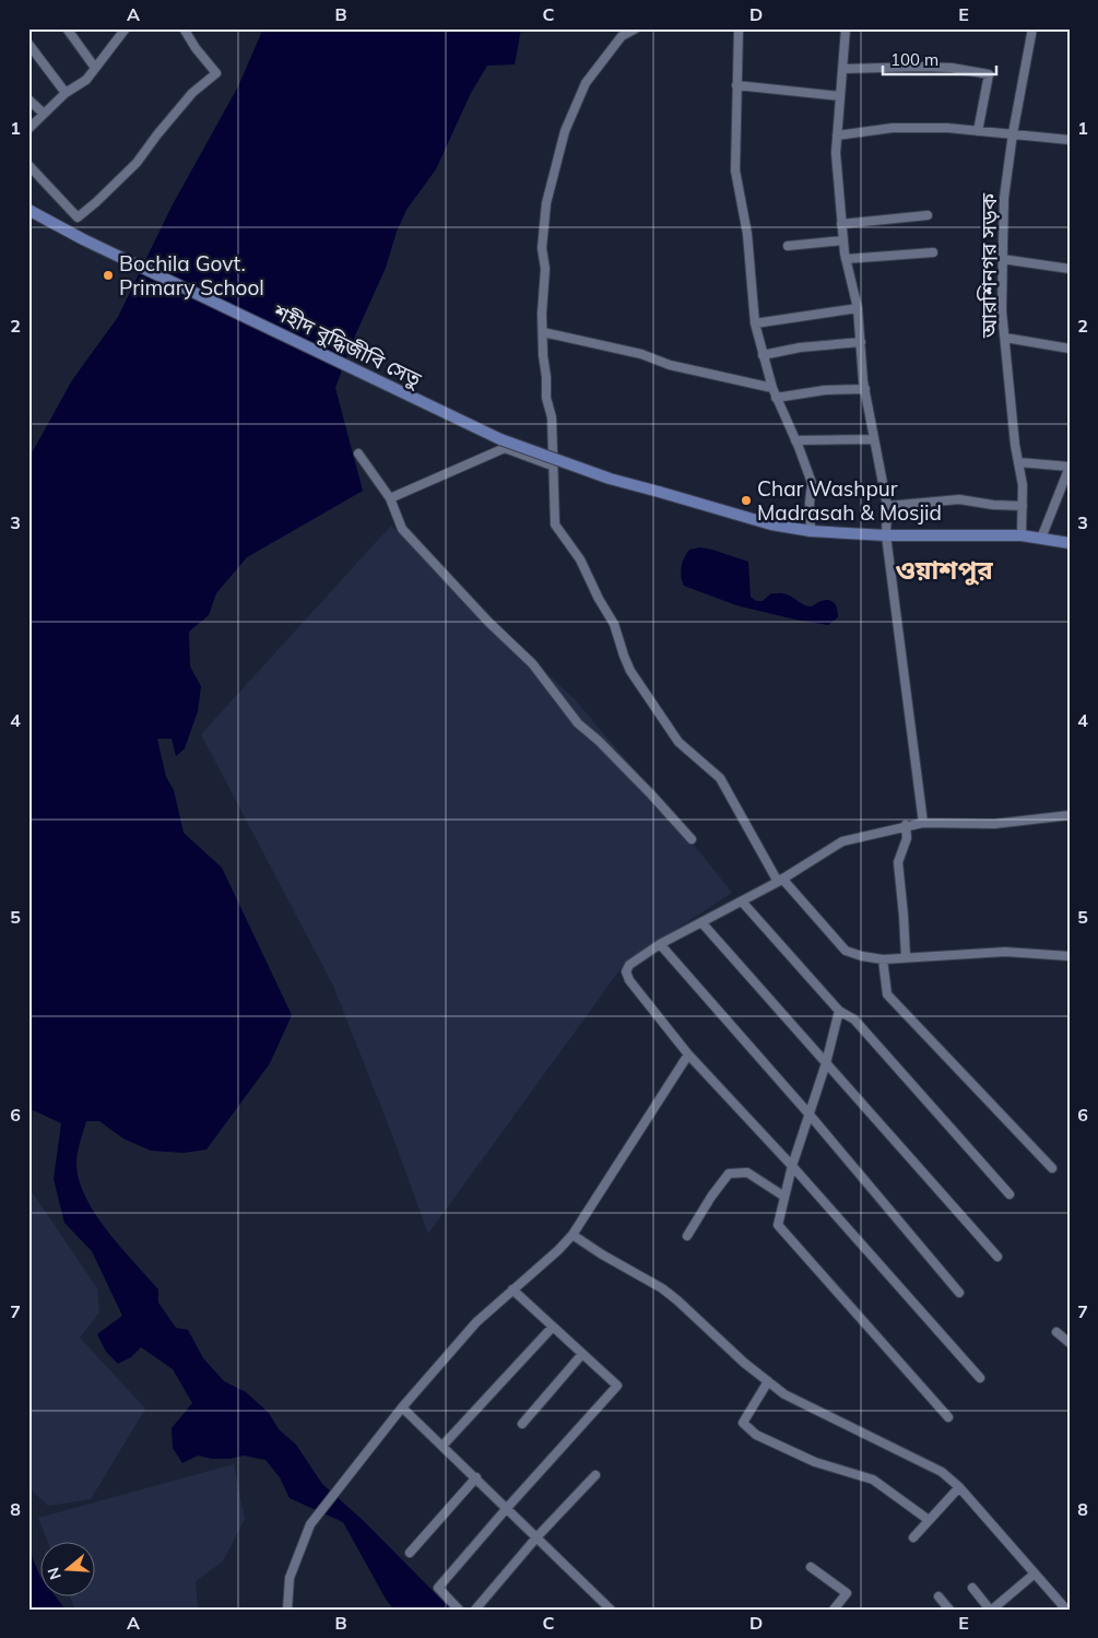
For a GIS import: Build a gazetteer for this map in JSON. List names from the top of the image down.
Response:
{
  "streets": {
    "main road": ["শহীদ বুদ্ধিজীবি সেতু"],
    "street": ["আরশিনগর সড়ক"]
  },
  "crossings": [
    ["আরশিনগর সড়ক", "শহীদ বুদ্ধিজীবি সেতু"]
  ],
  "districts": ["ওয়াশপুর"],
  "places": ["Bochila Govt. Primary School", "Char Washpur Madrasah & Mosjid"],
  "scale_bar": "100 m",
  "north": "left",
  "grid": {
    "columns": [
      "A",
      "B",
      "C",
      "D",
      "E"
    ],
    "rows": [
      "1",
      "2",
      "3",
      "4",
      "5",
      "6",
      "7",
      "8"
    ]
  }
}
